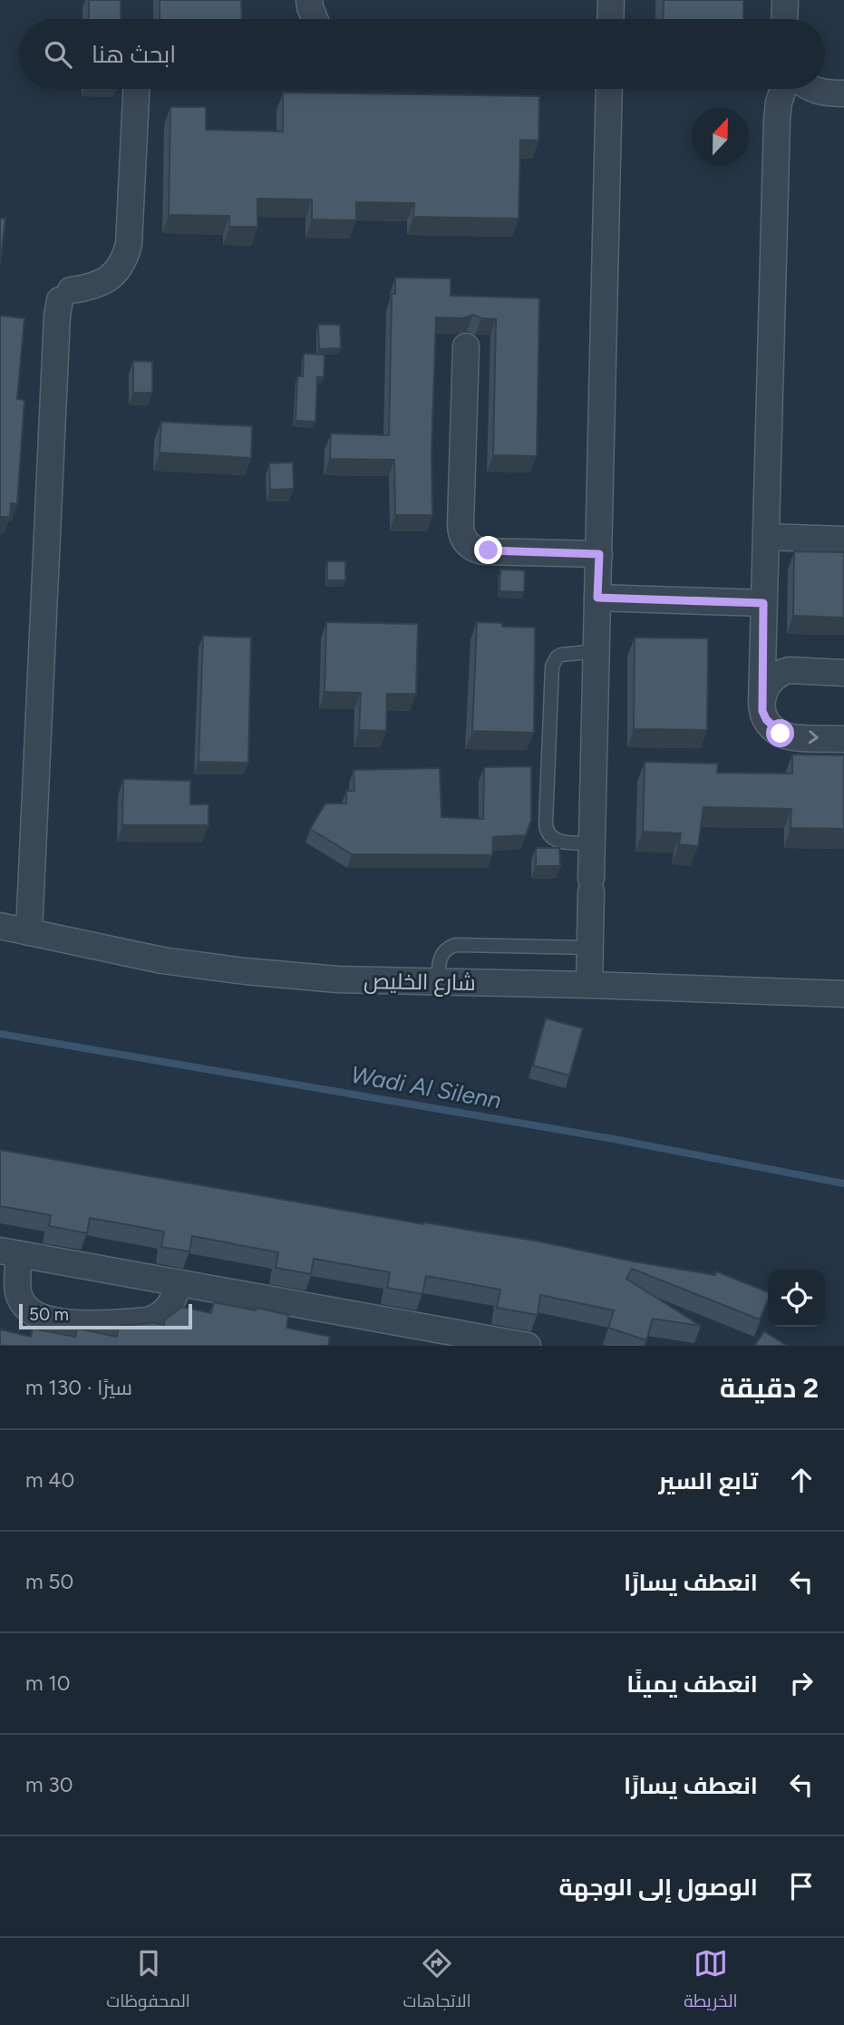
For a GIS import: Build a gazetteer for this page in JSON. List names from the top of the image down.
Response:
{
  "streets": {
    "street": ["شارع الخليص"]
  },
  "water": ["Wadi Al Silenn"],
  "scale_bar": "50 m",
  "north": "top",
  "page": {
    "search": "ابحث هنا",
    "scale": "50 m",
    "heading": ["2 دقيقة", "سيرًا · 130 m"],
    "list": [
      ["تابع السير", "40 m"],
      ["انعطف يسارًا", "50 m"],
      ["انعطف يمينًا", "10 m"],
      ["انعطف يسارًا", "30 m"],
      "الوصول إلى الوجهة"
    ],
    "nav": ["الخريطة", "الاتجاهات", "المحفوظات"]
  }
}
